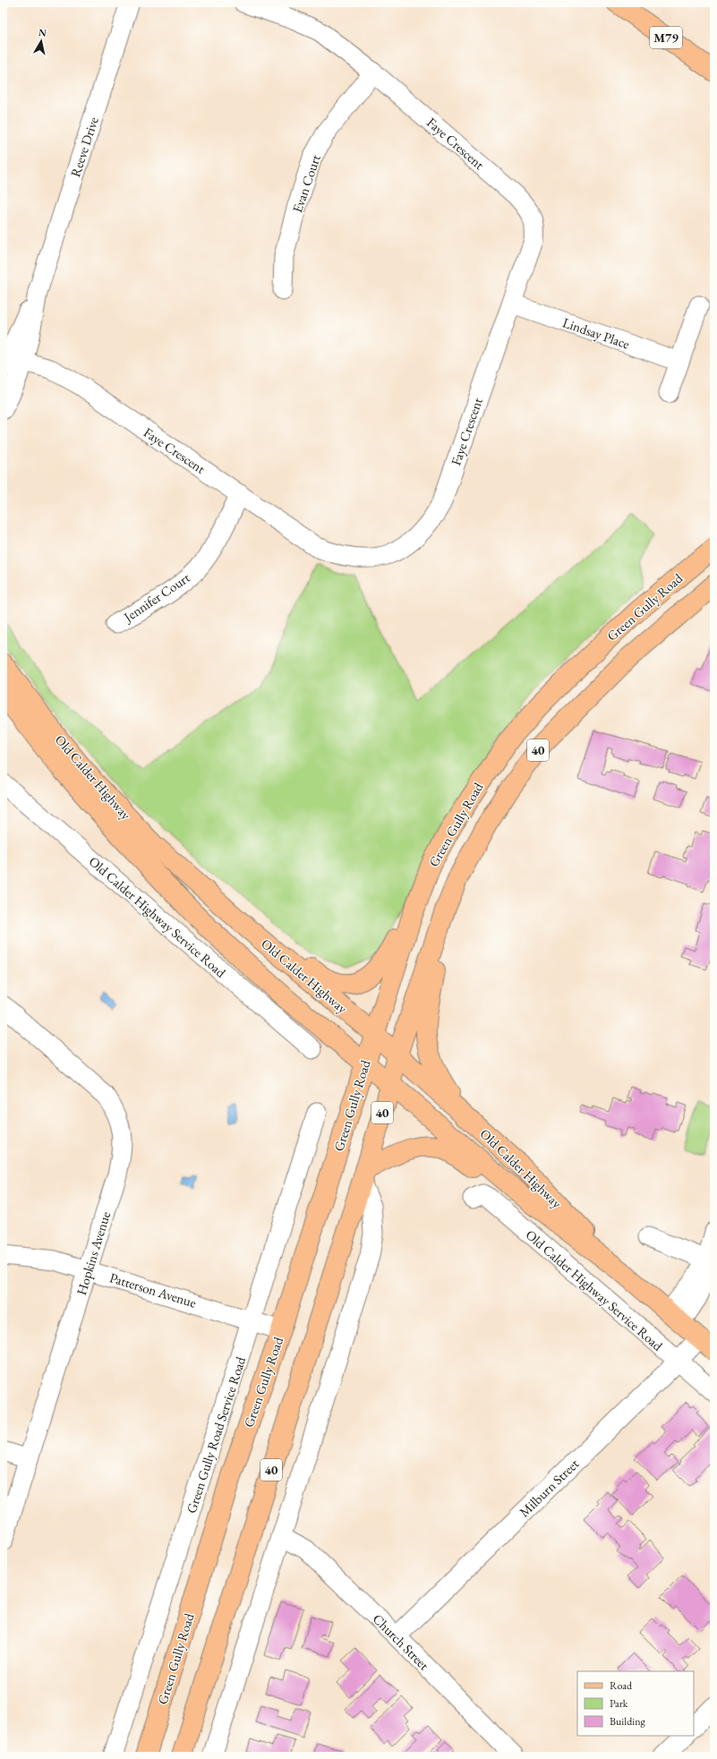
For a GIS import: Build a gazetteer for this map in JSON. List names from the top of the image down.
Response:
{
  "streets": {
    "main road": [
      "M79",
      "Green Gully Road",
      "40",
      "Old Calder Highway"
    ],
    "street": [
      "Faye Crescent",
      "Reeve Drive",
      "Evan Court",
      "Lindsay Place",
      "Jennifer Court",
      "Old Calder Highway Service Road",
      "Hopkins Avenue",
      "Patterson Avenue",
      "Green Gully Road Service Road",
      "Milburn Street",
      "Church Street"
    ]
  },
  "crossings": [
    ["Faye Crescent", "Reeve Drive"],
    ["Faye Crescent", "Evan Court"],
    ["Faye Crescent", "Lindsay Place"],
    ["Faye Crescent", "Jennifer Court"],
    ["Green Gully Road", "Old Calder Highway"],
    ["Green Gully Road", "Patterson Avenue"],
    ["Old Calder Highway", "Milburn Street"],
    ["Old Calder Highway Service Road", "Milburn Street"],
    ["Hopkins Avenue", "Patterson Avenue"],
    ["Patterson Avenue", "Green Gully Road Service Road"],
    ["Milburn Street", "Church Street"]
  ],
  "legend": ["Road", "Park", "Building"],
  "north": "top"
}
